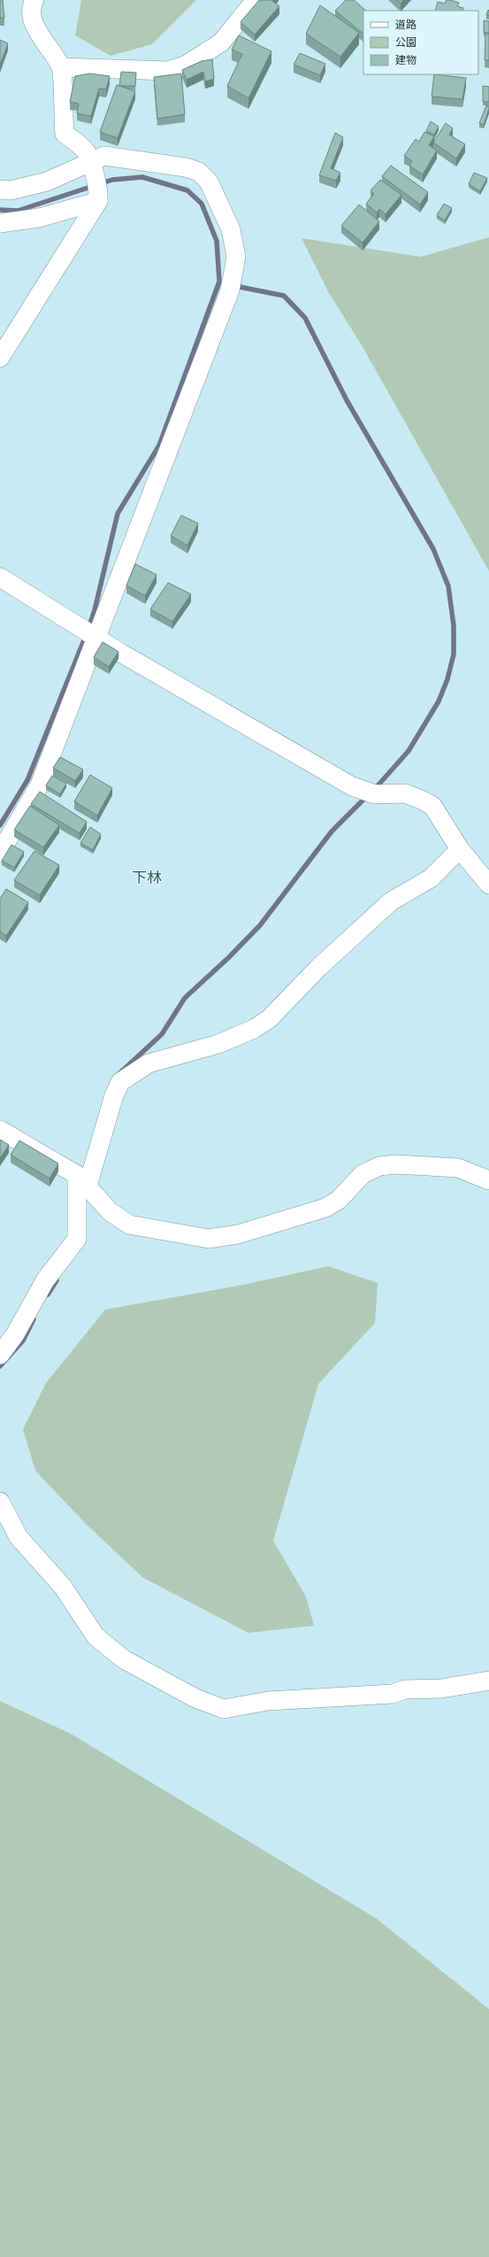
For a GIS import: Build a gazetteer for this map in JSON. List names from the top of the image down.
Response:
{
  "districts": ["下林"],
  "legend": ["道路", "公園", "建物"]
}
